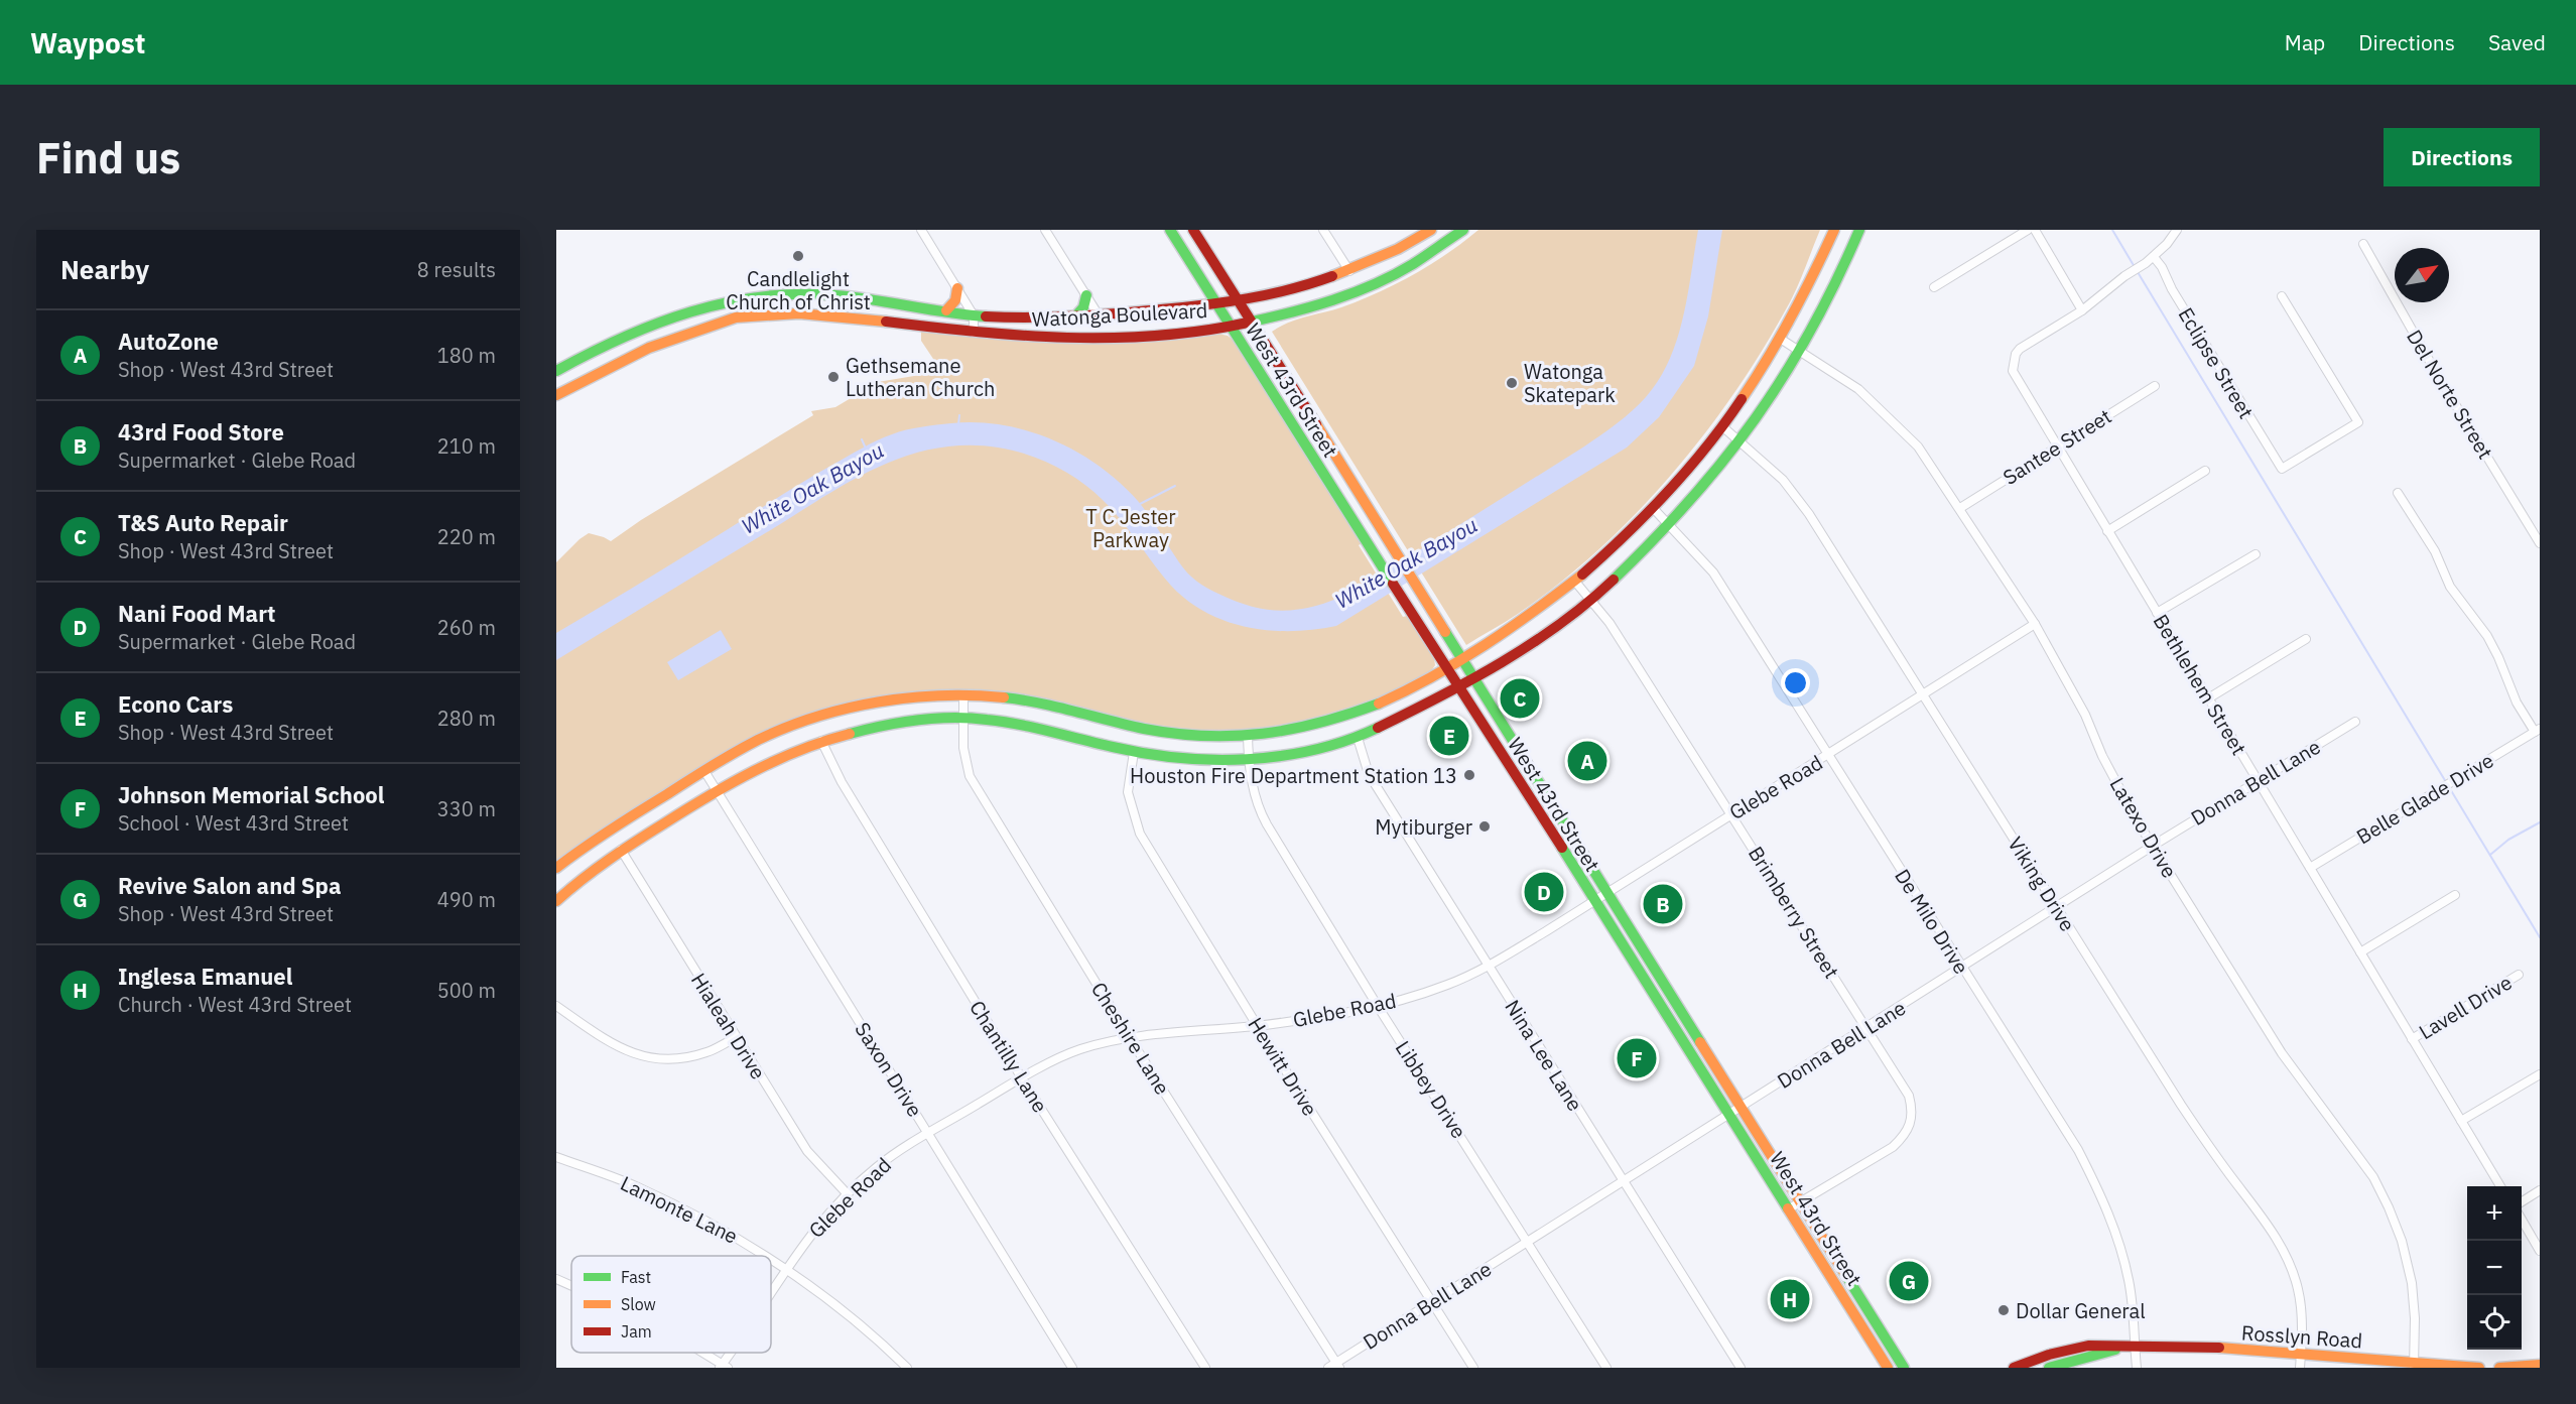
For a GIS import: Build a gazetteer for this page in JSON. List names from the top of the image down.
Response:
{
  "streets": {
    "main road": ["Watonga Boulevard", "West 43rd Street", "Rosslyn Road"],
    "street": [
      "Eclipse Street",
      "Del Norte Street",
      "Santee Street",
      "Bethlehem Street",
      "Donna Bell Lane",
      "Glebe Road",
      "Belle Glade Drive",
      "Latexo Drive",
      "Viking Drive",
      "Brimberry Street",
      "De Milo Drive",
      "Lavell Drive",
      "Hialeah Drive",
      "Cheshire Lane",
      "Nina Lee Lane",
      "Chantilly Lane",
      "Hewitt Drive",
      "Saxon Drive",
      "Libbey Drive",
      "Lamonte Lane"
    ]
  },
  "crossings": [
    ["Watonga Boulevard", "West 43rd Street"],
    ["West 43rd Street", "Donna Bell Lane"],
    ["West 43rd Street", "Glebe Road"],
    ["West 43rd Street", "Brimberry Street"],
    ["Santee Street", "Bethlehem Street"],
    ["Santee Street", "Latexo Drive"],
    ["Bethlehem Street", "Donna Bell Lane"],
    ["Bethlehem Street", "Belle Glade Drive"],
    ["Bethlehem Street", "Lavell Drive"],
    ["Donna Bell Lane", "Latexo Drive"],
    ["Donna Bell Lane", "Viking Drive"],
    ["Donna Bell Lane", "Brimberry Street"],
    ["Donna Bell Lane", "De Milo Drive"],
    ["Donna Bell Lane", "Cheshire Lane"],
    ["Donna Bell Lane", "Nina Lee Lane"],
    ["Donna Bell Lane", "Hewitt Drive"],
    ["Donna Bell Lane", "Libbey Drive"],
    ["Glebe Road", "Latexo Drive"],
    ["Glebe Road", "Viking Drive"],
    ["Glebe Road", "Brimberry Street"],
    ["Glebe Road", "De Milo Drive"],
    ["Glebe Road", "Hialeah Drive"],
    ["Glebe Road", "Cheshire Lane"],
    ["Glebe Road", "Nina Lee Lane"],
    ["Glebe Road", "Chantilly Lane"],
    ["Glebe Road", "Hewitt Drive"],
    ["Glebe Road", "Saxon Drive"],
    ["Glebe Road", "Libbey Drive"],
    ["Glebe Road", "Lamonte Lane"],
    ["Latexo Drive", "Rosslyn Road"],
    ["Viking Drive", "Rosslyn Road"],
    ["De Milo Drive", "Rosslyn Road"]
  ],
  "water": ["White Oak Bayou"],
  "parks": ["T C Jester Parkway"],
  "places": [
    "Candlelight Church of Christ",
    "Gethsemane Lutheran Church",
    "Watonga Skatepark",
    "Houston Fire Department Station 13",
    "Mytiburger",
    "Dollar General"
  ],
  "legend": ["Fast", "Slow", "Jam"],
  "north": "top right",
  "page": {
    "header": "Waypost",
    "nav": ["Map", "Directions", "Saved"],
    "buttons": "Directions",
    "title": "Find us",
    "heading": ["Nearby", "8 results"],
    "list": [
      {
        "mark": "A",
        "name": "AutoZone",
        "note": "Shop · West 43rd Street",
        "value": "180 m"
      },
      {
        "mark": "B",
        "name": "43rd Food Store",
        "note": "Supermarket · Glebe Road",
        "value": "210 m"
      },
      {
        "mark": "C",
        "name": "T&S Auto Repair",
        "note": "Shop · West 43rd Street",
        "value": "220 m"
      },
      {
        "mark": "D",
        "name": "Nani Food Mart",
        "note": "Supermarket · Glebe Road",
        "value": "260 m"
      },
      {
        "mark": "E",
        "name": "Econo Cars",
        "note": "Shop · West 43rd Street",
        "value": "280 m"
      },
      {
        "mark": "F",
        "name": "Johnson Memorial School",
        "note": "School · West 43rd Street",
        "value": "330 m"
      },
      {
        "mark": "G",
        "name": "Revive Salon and Spa",
        "note": "Shop · West 43rd Street",
        "value": "490 m"
      },
      {
        "mark": "H",
        "name": "Inglesa Emanuel",
        "note": "Church · West 43rd Street",
        "value": "500 m"
      }
    ],
    "pins": [
      "C",
      "E",
      "A",
      "D",
      "B",
      "F",
      "G",
      "H"
    ],
    "map_buttons": ["+", "−"]
  }
}
